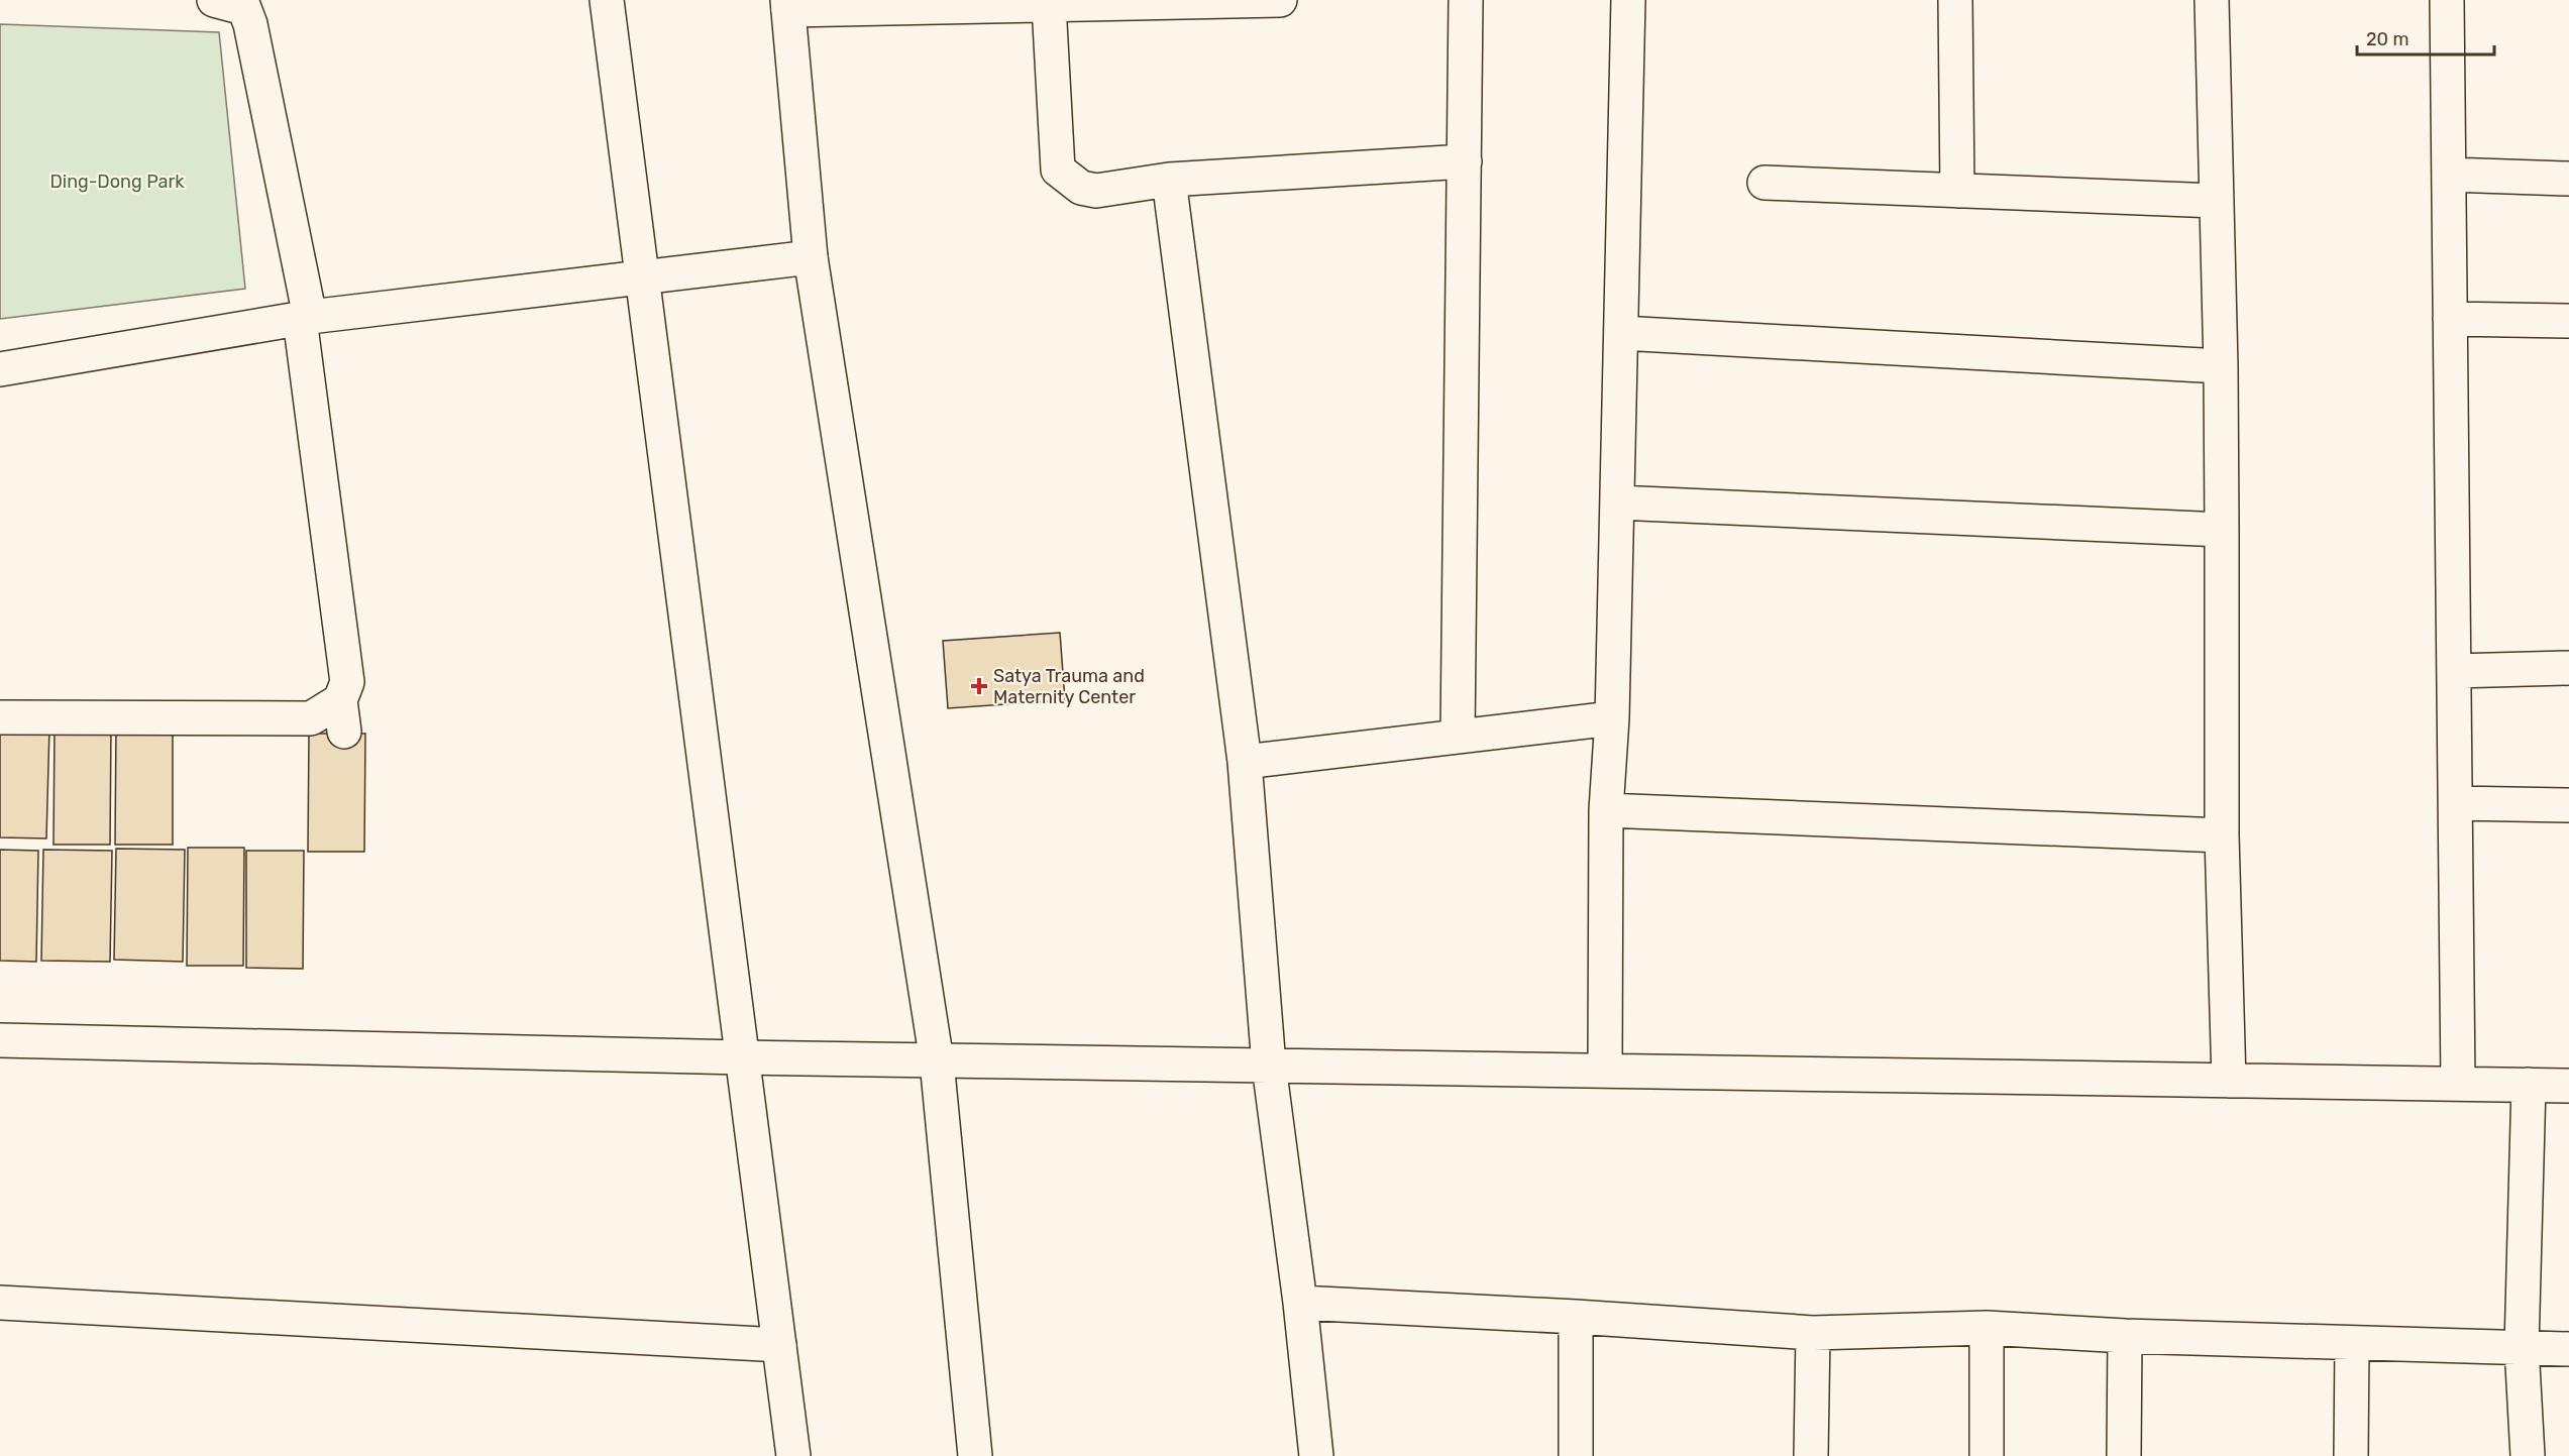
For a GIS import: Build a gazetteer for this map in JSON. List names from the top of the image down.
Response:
{
  "parks": ["Ding-Dong Park"],
  "places": {
    "health": ["Satya Trauma and Maternity Center"]
  },
  "scale_bar": "20 m"
}
